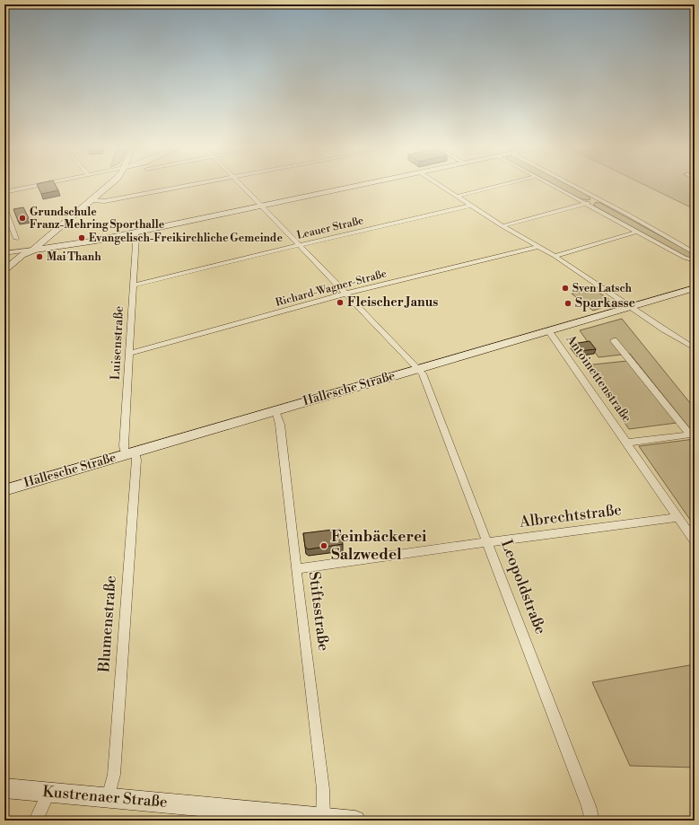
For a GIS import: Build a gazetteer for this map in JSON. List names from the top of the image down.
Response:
{
  "streets": {
    "main road": ["Hallesche Straße", "Kustrenaer Straße"],
    "street": [
      "Leauer Straße",
      "Richard-Wagner-Straße",
      "Luisenstraße",
      "Antoinettenstraße",
      "Albrechtstraße",
      "Leopoldstraße",
      "Stiftsstraße",
      "Blumenstraße"
    ]
  },
  "crossings": [
    ["Leauer Straße", "Luisenstraße"],
    ["Leauer Straße", "Leopoldstraße"],
    ["Richard-Wagner-Straße", "Luisenstraße"],
    ["Richard-Wagner-Straße", "Leopoldstraße"],
    ["Luisenstraße", "Hallesche Straße"],
    ["Luisenstraße", "Blumenstraße"],
    ["Antoinettenstraße", "Hallesche Straße"],
    ["Antoinettenstraße", "Albrechtstraße"],
    ["Hallesche Straße", "Leopoldstraße"],
    ["Hallesche Straße", "Stiftsstraße"],
    ["Hallesche Straße", "Blumenstraße"],
    ["Albrechtstraße", "Leopoldstraße"],
    ["Albrechtstraße", "Stiftsstraße"],
    ["Stiftsstraße", "Kustrenaer Straße"],
    ["Blumenstraße", "Kustrenaer Straße"]
  ],
  "places": [
    "Grundschule Franz-Mehring Sporthalle",
    "Evangelisch-Freikirchliche Gemeinde",
    "Mai Thanh",
    "Sven Latsch",
    "Fleischer Janus",
    "Sparkasse",
    "Feinbäckerei Salzwedel"
  ]
}
